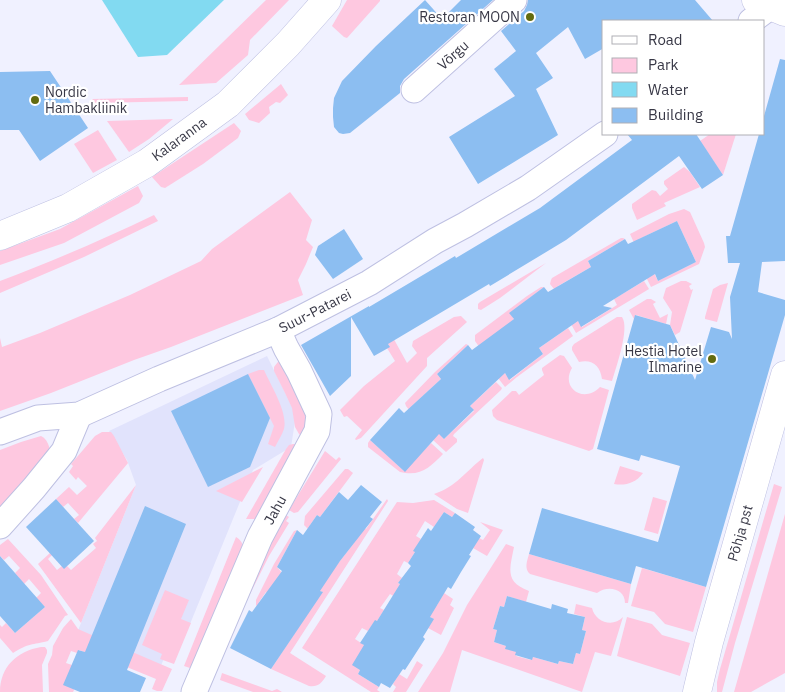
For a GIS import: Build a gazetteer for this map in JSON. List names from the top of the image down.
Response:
{
  "streets": {
    "street": [
      "Võrgu",
      "Kalaranna",
      "Suur-Patarei",
      "Jahu",
      "Põhja pst"
    ]
  },
  "crossings": [
    ["Suur-Patarei", "Jahu"]
  ],
  "places": ["Restoran MOON", "Nordic Hambakliinik", "Hestia Hotel Ilmarine"],
  "legend": [
    "Road",
    "Park",
    "Water",
    "Building"
  ]
}
